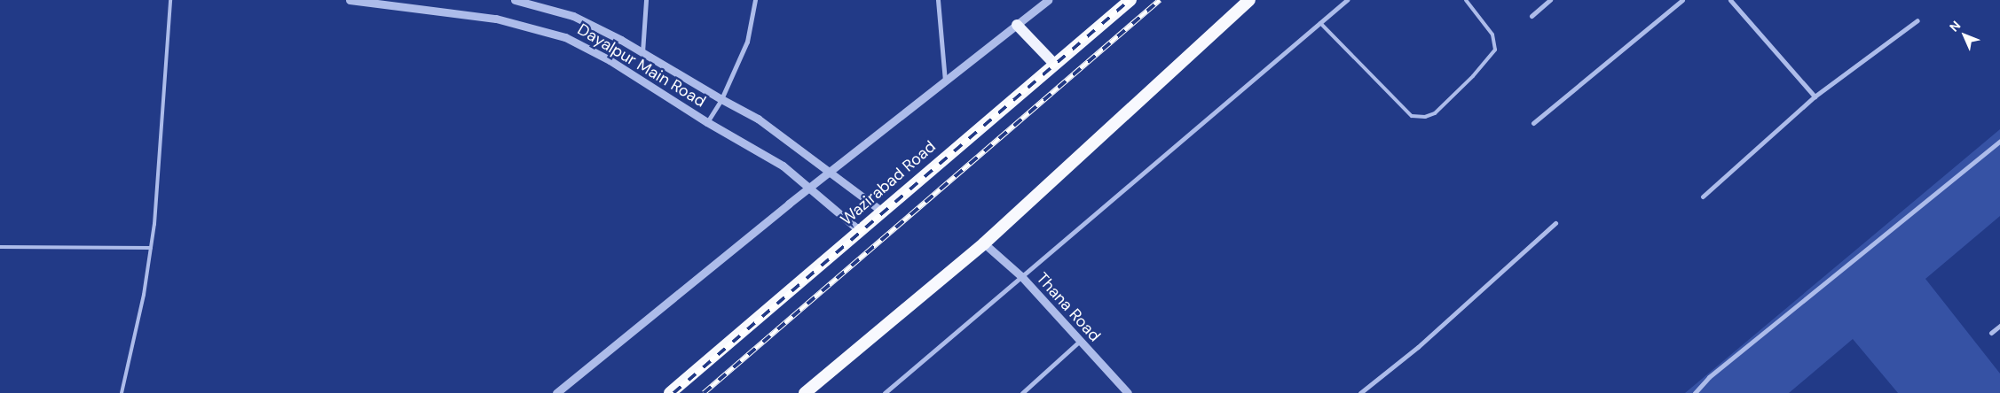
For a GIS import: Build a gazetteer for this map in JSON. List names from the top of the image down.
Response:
{
  "streets": {
    "highway": ["Wazirabad Road"],
    "street": ["Dayalpur Main Road", "Thana Road"]
  },
  "crossings": [
    ["Dayalpur Main Road", "Wazirabad Road"]
  ],
  "north": "top left"
}
